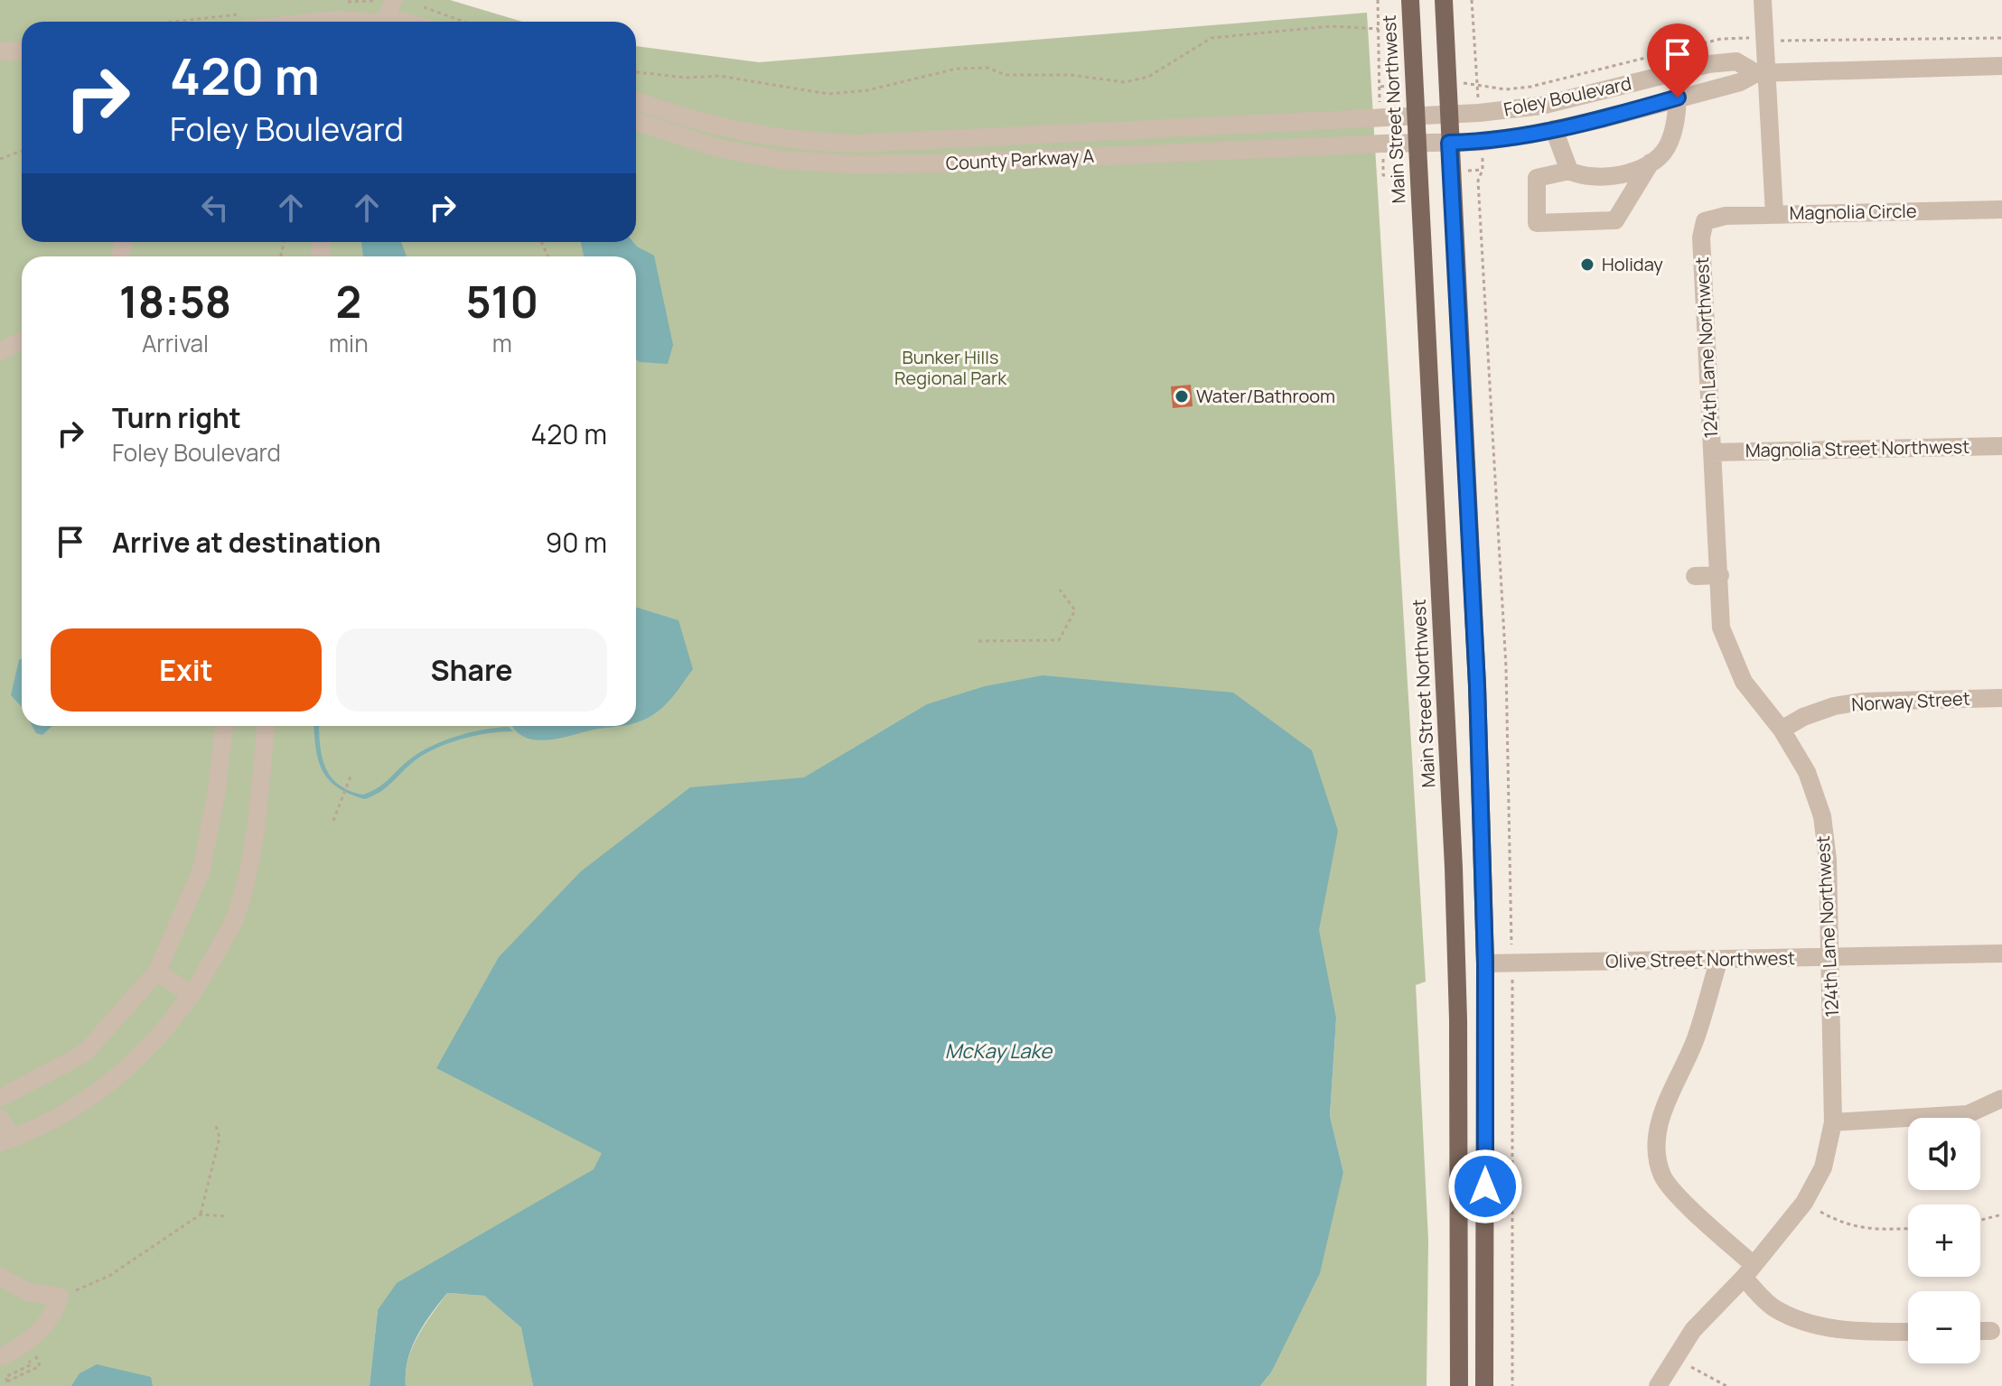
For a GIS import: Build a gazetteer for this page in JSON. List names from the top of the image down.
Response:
{
  "streets": {
    "main road": ["Main Street Northwest"],
    "street": [
      "Foley Boulevard",
      "County Parkway A",
      "Magnolia Circle",
      "124th Lane Northwest",
      "Magnolia Street Northwest",
      "Norway Street",
      "Olive Street Northwest"
    ]
  },
  "crossings": [
    ["Foley Boulevard", "Main Street Northwest"],
    ["Foley Boulevard", "County Parkway A"],
    ["Main Street Northwest", "County Parkway A"],
    ["Magnolia Circle", "124th Lane Northwest"],
    ["124th Lane Northwest", "Magnolia Street Northwest"],
    ["124th Lane Northwest", "Norway Street"],
    ["124th Lane Northwest", "Olive Street Northwest"]
  ],
  "water": ["McKay Lake"],
  "parks": ["Bunker Hills Regional Park"],
  "places": ["Holiday", "Water/Bathroom"],
  "page": {
    "turn": ["420 m", "Foley Boulevard"],
    "eta": [
      "18:58",
      "Arrival",
      "2",
      "min",
      "510",
      "m"
    ],
    "list": [
      {
        "name": "Turn right",
        "note": "Foley Boulevard",
        "value": "420 m"
      },
      {
        "name": "Arrive at destination",
        "value": "90 m"
      }
    ],
    "buttons": ["Exit", "Share"],
    "map_buttons": ["+", "−"]
  }
}
